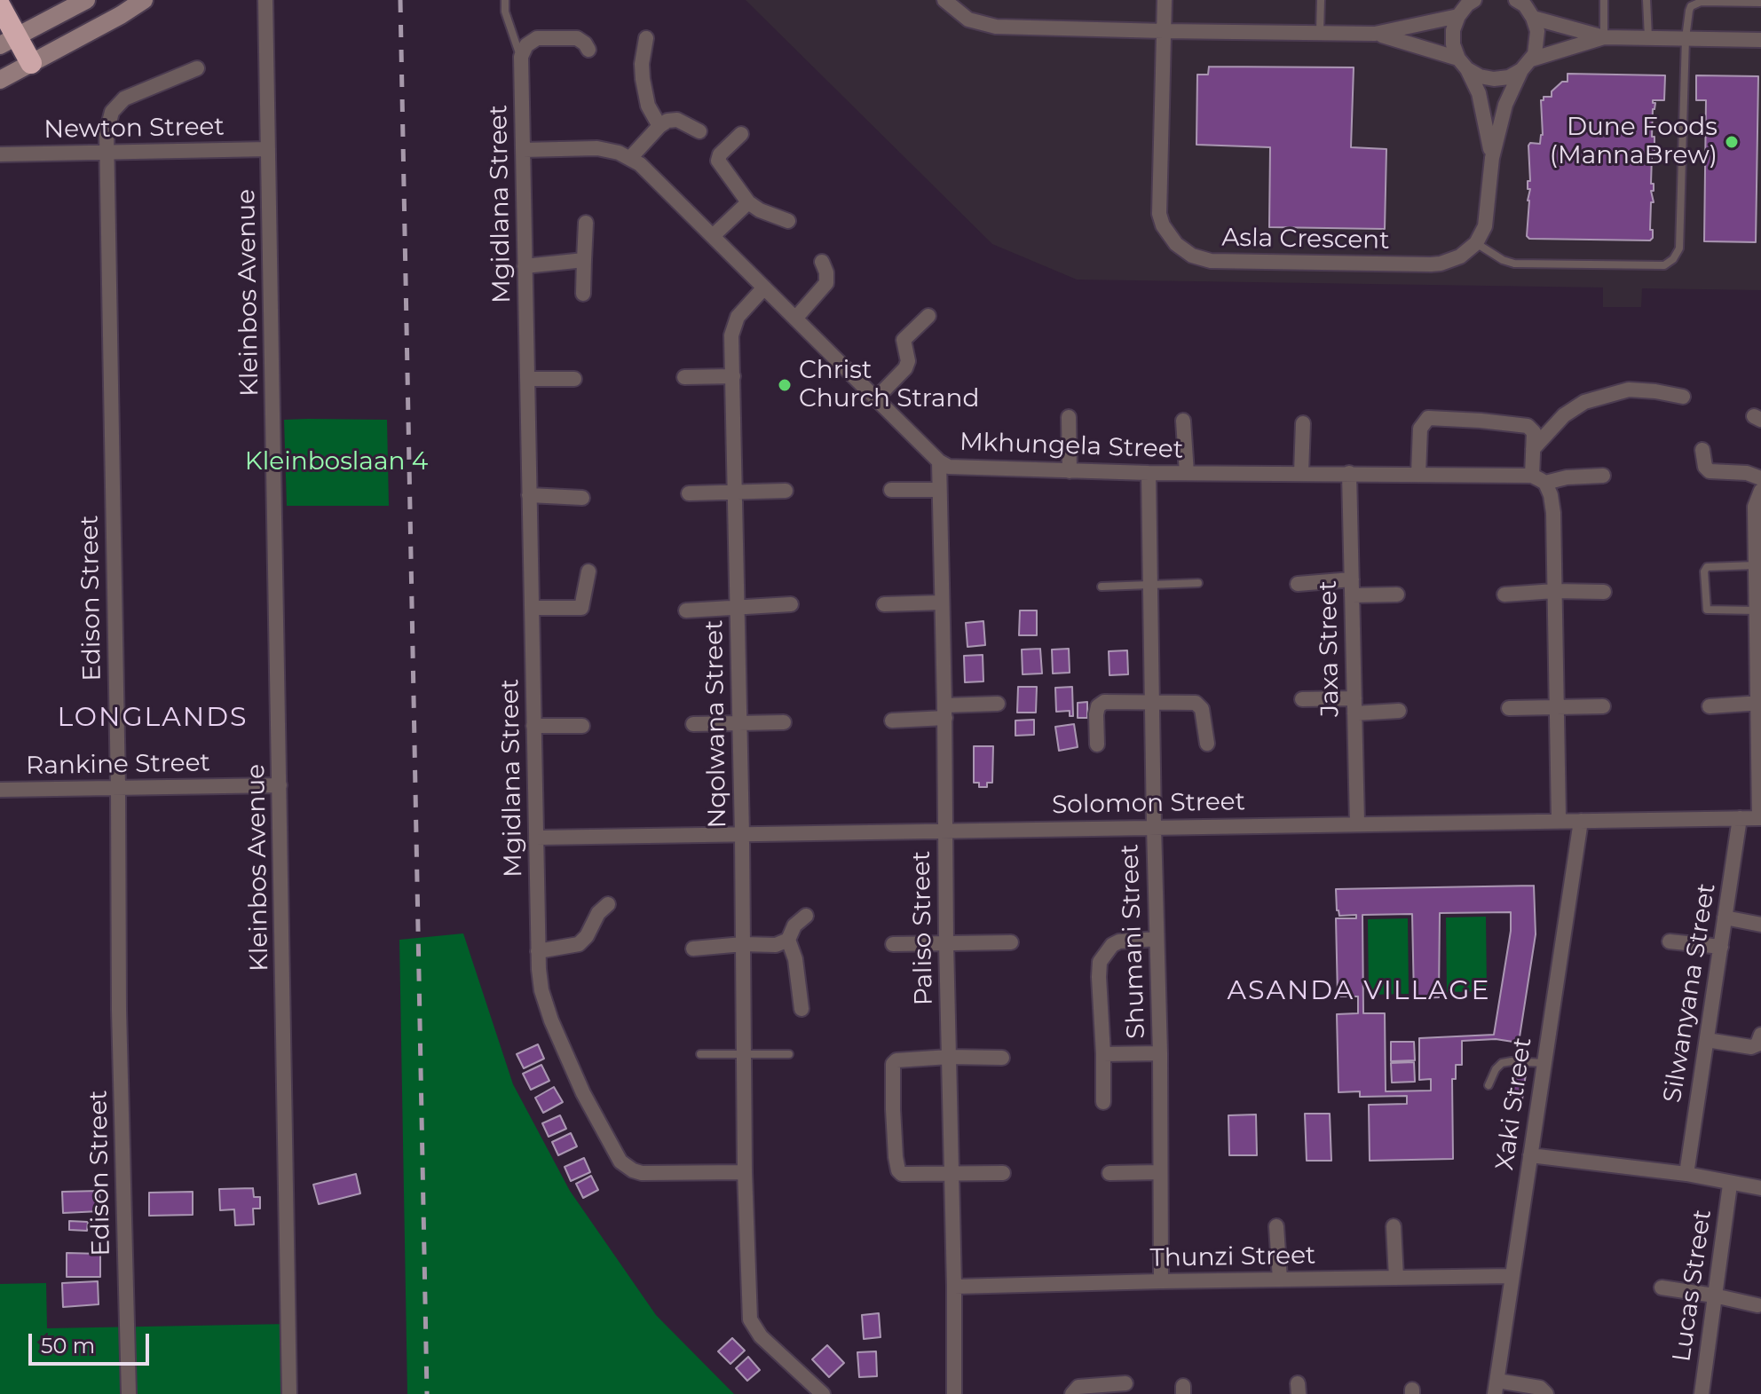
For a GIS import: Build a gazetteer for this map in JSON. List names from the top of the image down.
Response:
{
  "streets": {
    "street": [
      "Newton Street",
      "Mgidlana Street",
      "Asla Crescent",
      "Kleinbos Avenue",
      "Mkhungela Street",
      "Edison Street",
      "Jaxa Street",
      "Nqolwana Street",
      "Rankine Street",
      "Solomon Street",
      "Paliso Street",
      "Shumani Street",
      "Silwanyana Street",
      "Xaki Street",
      "Thunzi Street",
      "Lucas Street"
    ]
  },
  "crossings": [
    ["Newton Street", "Kleinbos Avenue"],
    ["Newton Street", "Edison Street"],
    ["Mgidlana Street", "Mkhungela Street"],
    ["Mgidlana Street", "Nqolwana Street"],
    ["Mgidlana Street", "Solomon Street"],
    ["Kleinbos Avenue", "Rankine Street"],
    ["Mkhungela Street", "Jaxa Street"],
    ["Mkhungela Street", "Nqolwana Street"],
    ["Mkhungela Street", "Paliso Street"],
    ["Mkhungela Street", "Shumani Street"],
    ["Edison Street", "Rankine Street"],
    ["Jaxa Street", "Solomon Street"],
    ["Nqolwana Street", "Solomon Street"],
    ["Solomon Street", "Paliso Street"],
    ["Solomon Street", "Shumani Street"],
    ["Solomon Street", "Silwanyana Street"],
    ["Solomon Street", "Xaki Street"],
    ["Paliso Street", "Thunzi Street"],
    ["Shumani Street", "Thunzi Street"],
    ["Xaki Street", "Thunzi Street"]
  ],
  "districts": ["LONGLANDS", "ASANDA VILLAGE"],
  "parks": ["Kleinboslaan 4"],
  "places": ["Dune Foods (MannaBrew)", "Christ Church Strand"],
  "scale_bar": "50 m"
}
